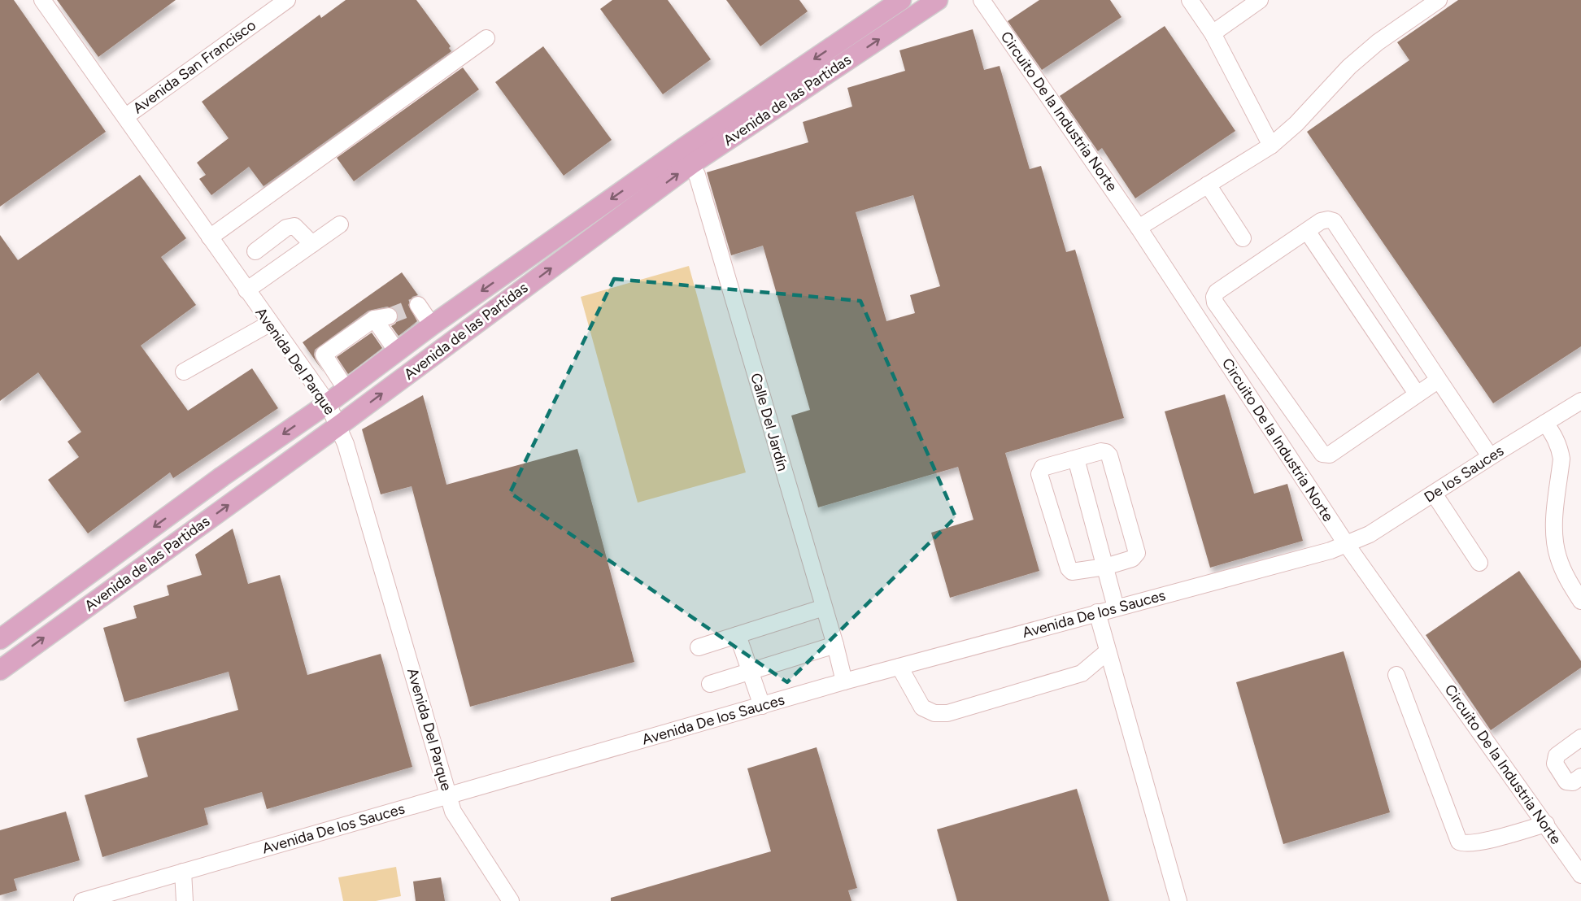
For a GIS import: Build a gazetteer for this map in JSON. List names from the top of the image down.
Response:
{
  "streets": {
    "main road": ["Avenida de las Partidas"],
    "street": [
      "Avenida San Francisco",
      "Circuito De la Industria Norte",
      "Avenida Del Parque",
      "Calle Del Jardín",
      "De los Sauces",
      "Avenida De los Sauces"
    ]
  },
  "crossings": [
    ["Avenida San Francisco", "Avenida Del Parque"],
    ["Avenida de las Partidas", "Avenida Del Parque"],
    ["Avenida de las Partidas", "Calle Del Jardín"],
    ["Circuito De la Industria Norte", "De los Sauces"],
    ["Circuito De la Industria Norte", "Avenida De los Sauces"],
    ["Avenida Del Parque", "Avenida De los Sauces"],
    ["Calle Del Jardín", "Avenida De los Sauces"],
    ["De los Sauces", "Avenida De los Sauces"]
  ]
}
